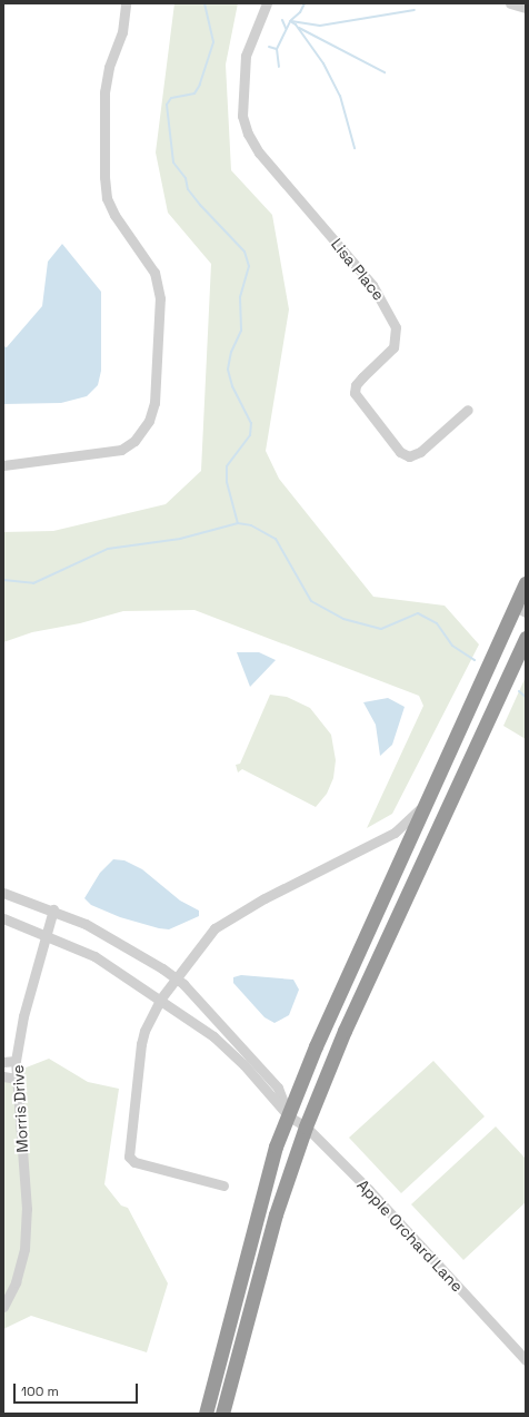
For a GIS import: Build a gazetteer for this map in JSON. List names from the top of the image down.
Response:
{
  "streets": {
    "street": ["Lisa Place", "Morris Drive", "Apple Orchard Lane"]
  },
  "crossings": [
    ["Morris Drive", "Apple Orchard Lane"]
  ],
  "scale_bar": "100 m"
}
